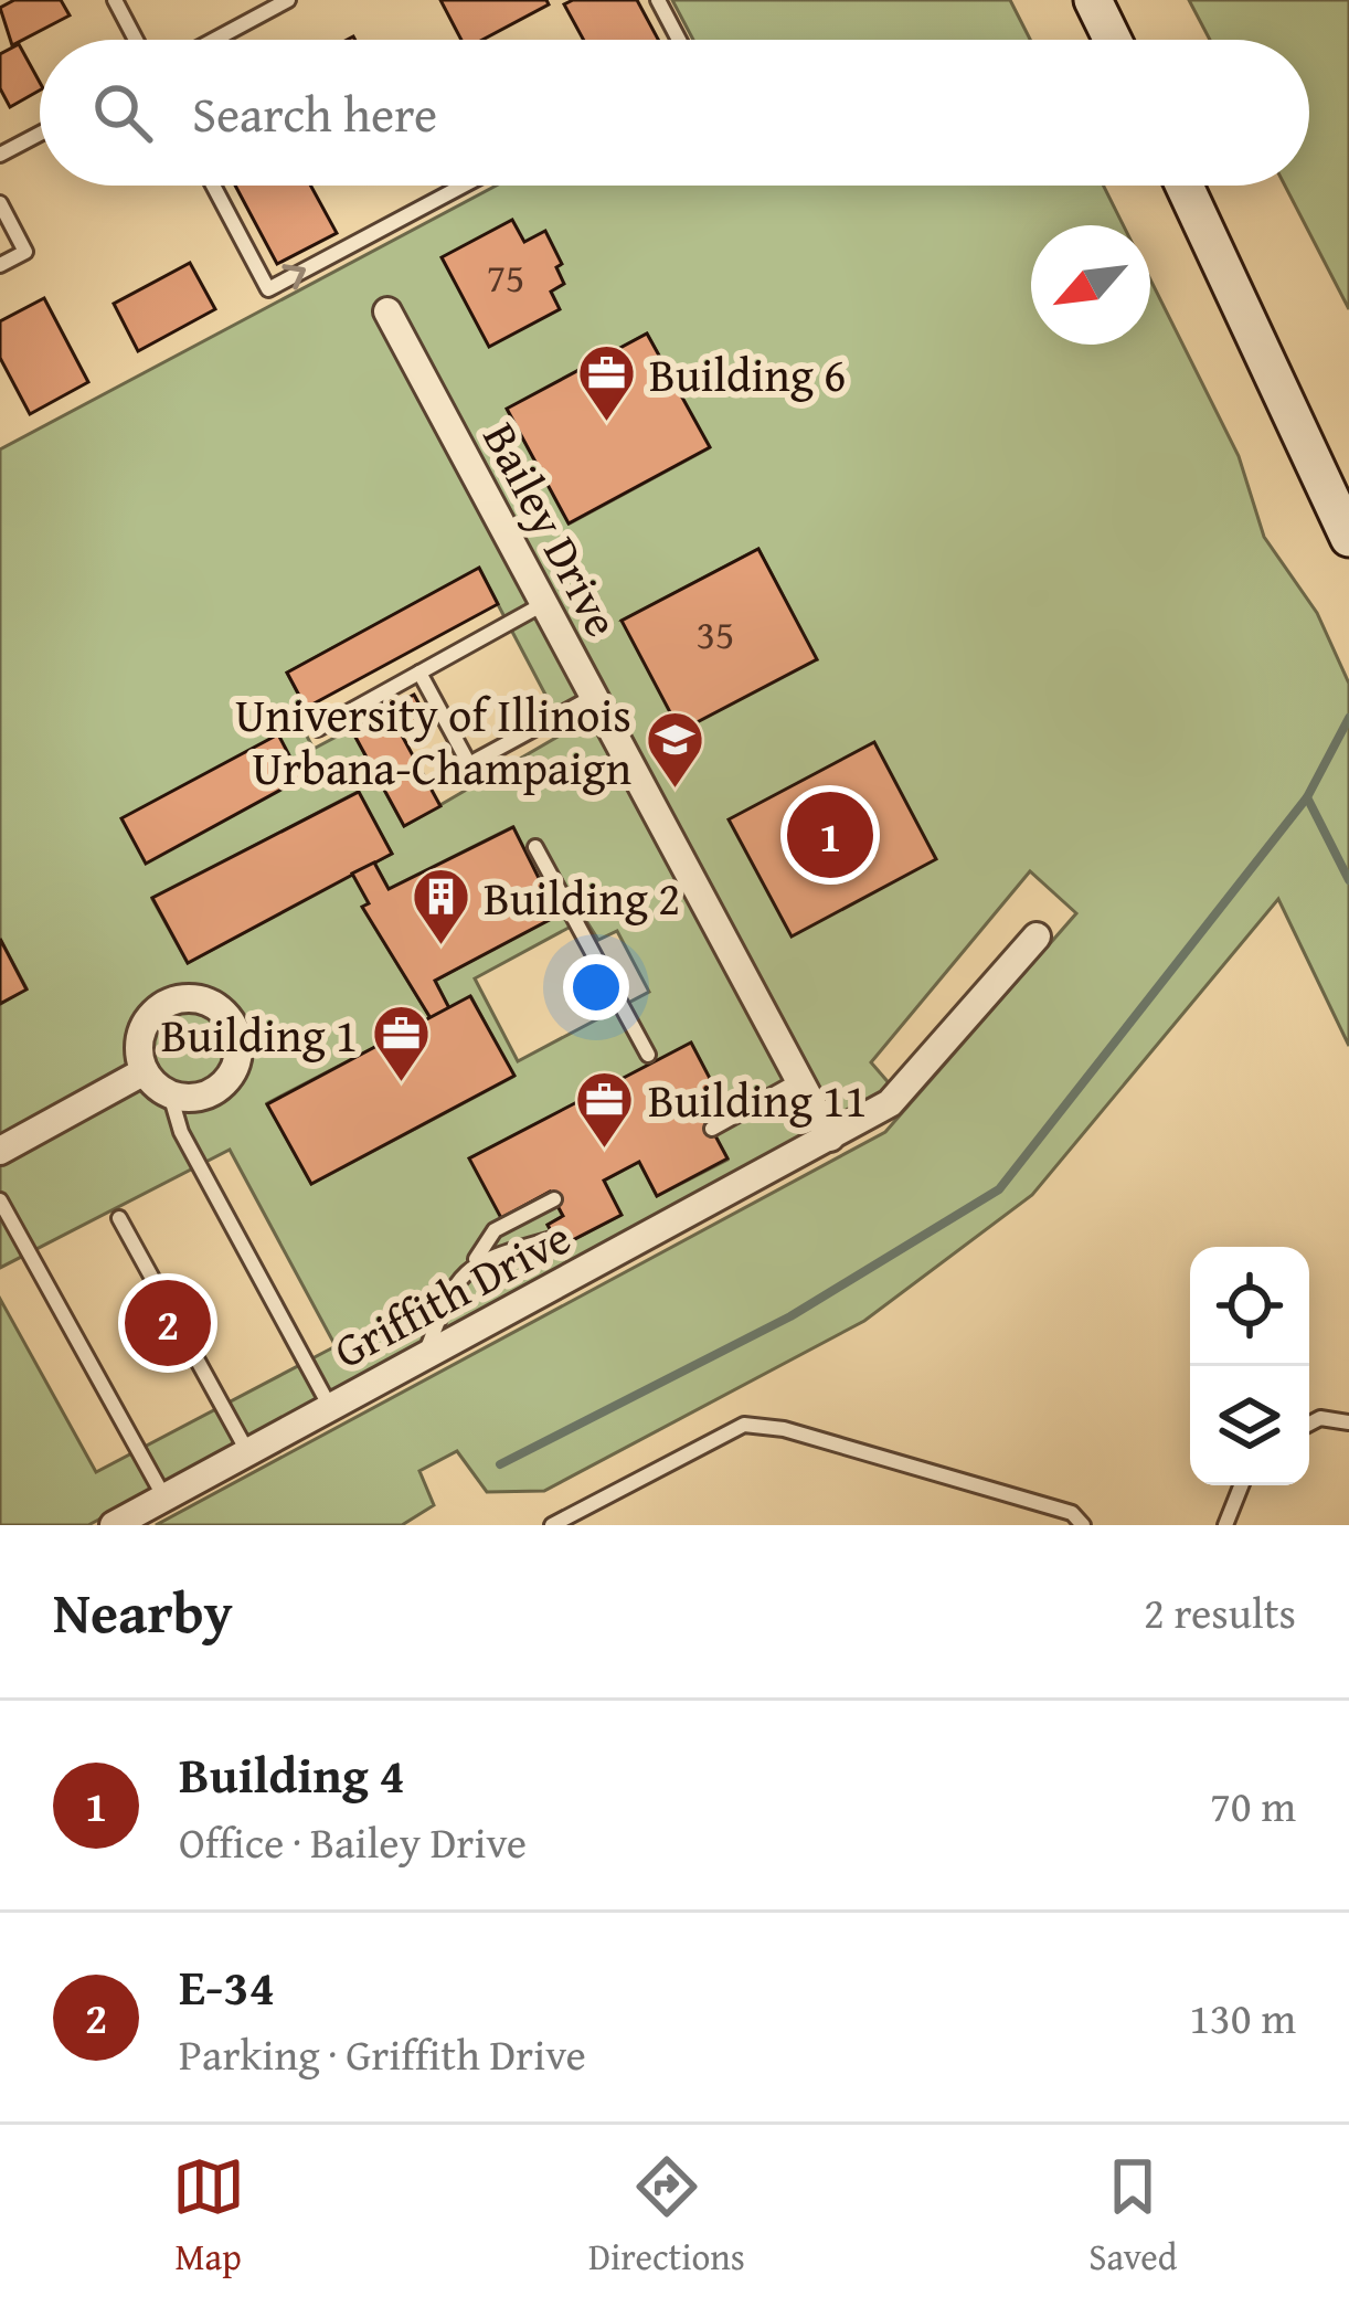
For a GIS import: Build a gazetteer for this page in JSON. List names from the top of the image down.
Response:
{
  "streets": {
    "street": ["Bailey Drive", "Griffith Drive"]
  },
  "crossings": [
    ["Bailey Drive", "Griffith Drive"]
  ],
  "places": {
    "office": ["Building 6", "Building 1", "Building 11"],
    "school or university": ["University of Illinois Urbana-Champaign"],
    "building": ["Building 2"]
  },
  "house_numbers": ["75", "35"],
  "north": "bottom left",
  "page": {
    "search": "Search here",
    "pins": ["1", "2"],
    "heading": ["Nearby", "2 results"],
    "list": [
      {
        "mark": "1",
        "name": "Building 4",
        "note": "Office · Bailey Drive",
        "value": "70 m"
      },
      {
        "mark": "2",
        "name": "E-34",
        "note": "Parking · Griffith Drive",
        "value": "130 m"
      }
    ],
    "nav": ["Map", "Directions", "Saved"]
  }
}
